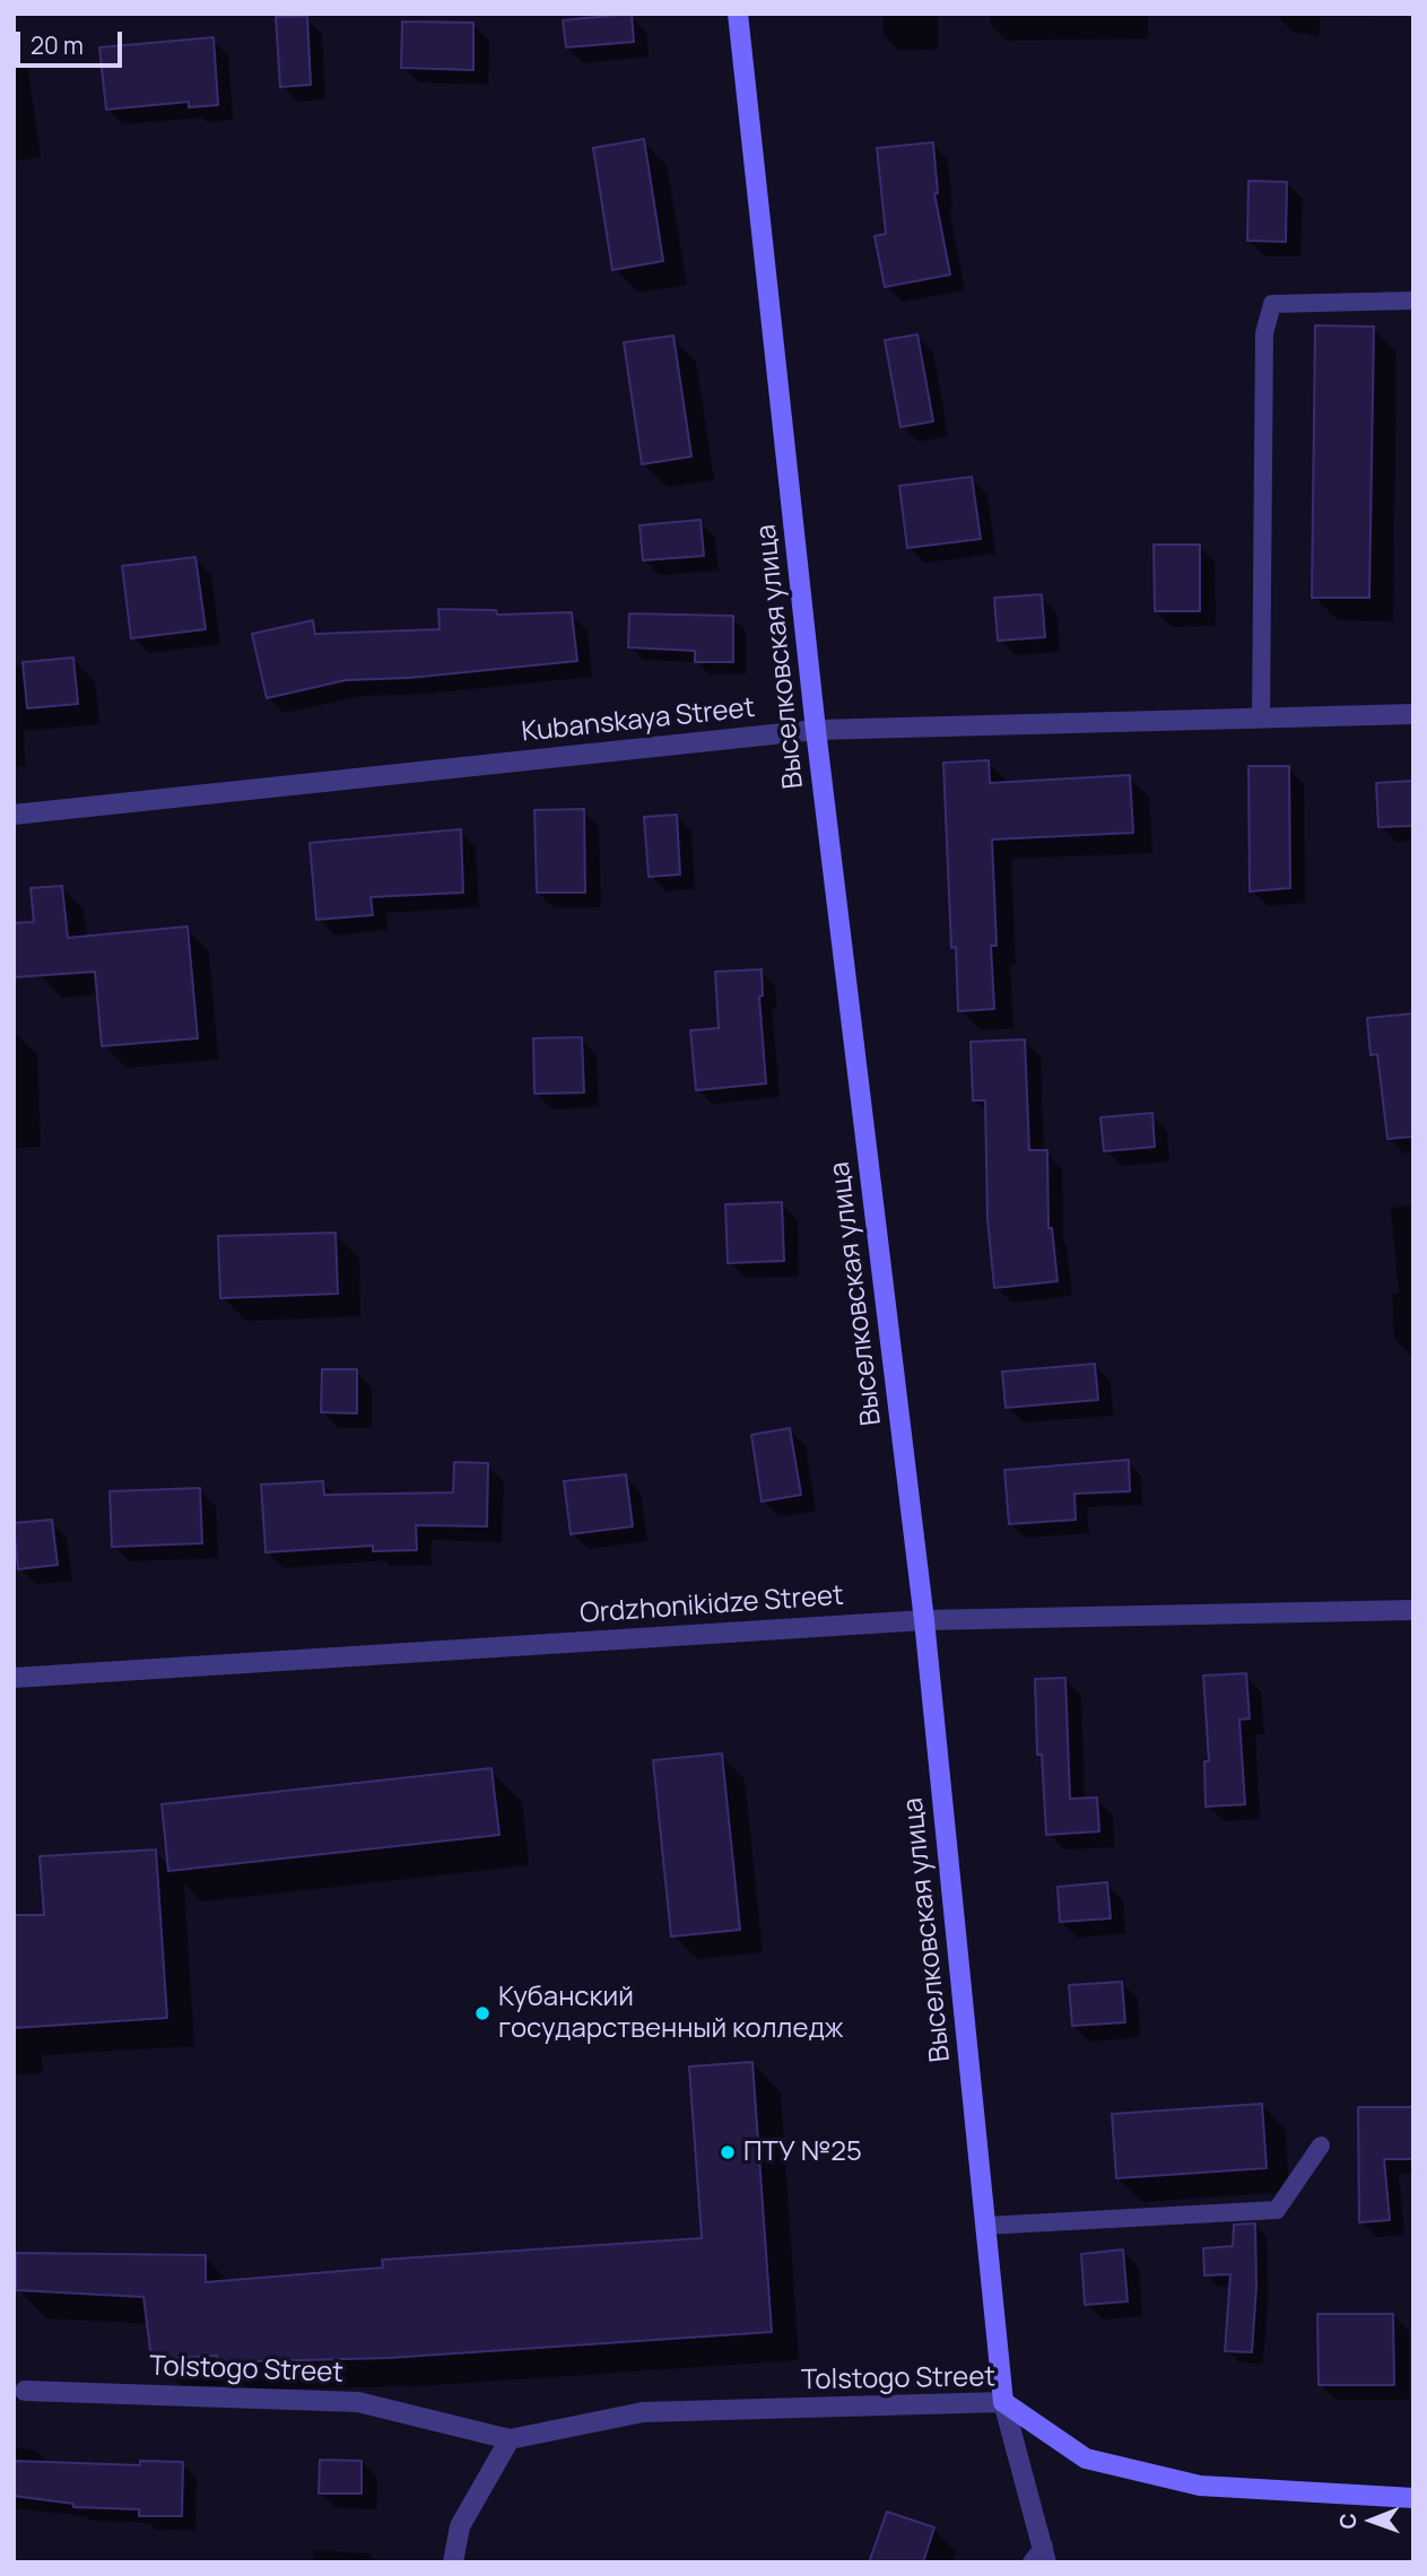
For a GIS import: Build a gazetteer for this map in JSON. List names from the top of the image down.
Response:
{
  "streets": {
    "street": [
      "Выселковская улица",
      "Kubanskaya Street",
      "Ordzhonikidze Street",
      "Tolstogo Street"
    ]
  },
  "crossings": [
    ["Выселковская улица", "Kubanskaya Street"],
    ["Выселковская улица", "Ordzhonikidze Street"],
    ["Выселковская улица", "Tolstogo Street"]
  ],
  "places": ["Кубанский государственный колледж", "ПТУ №25"],
  "scale_bar": "20 m",
  "north": "left"
}
